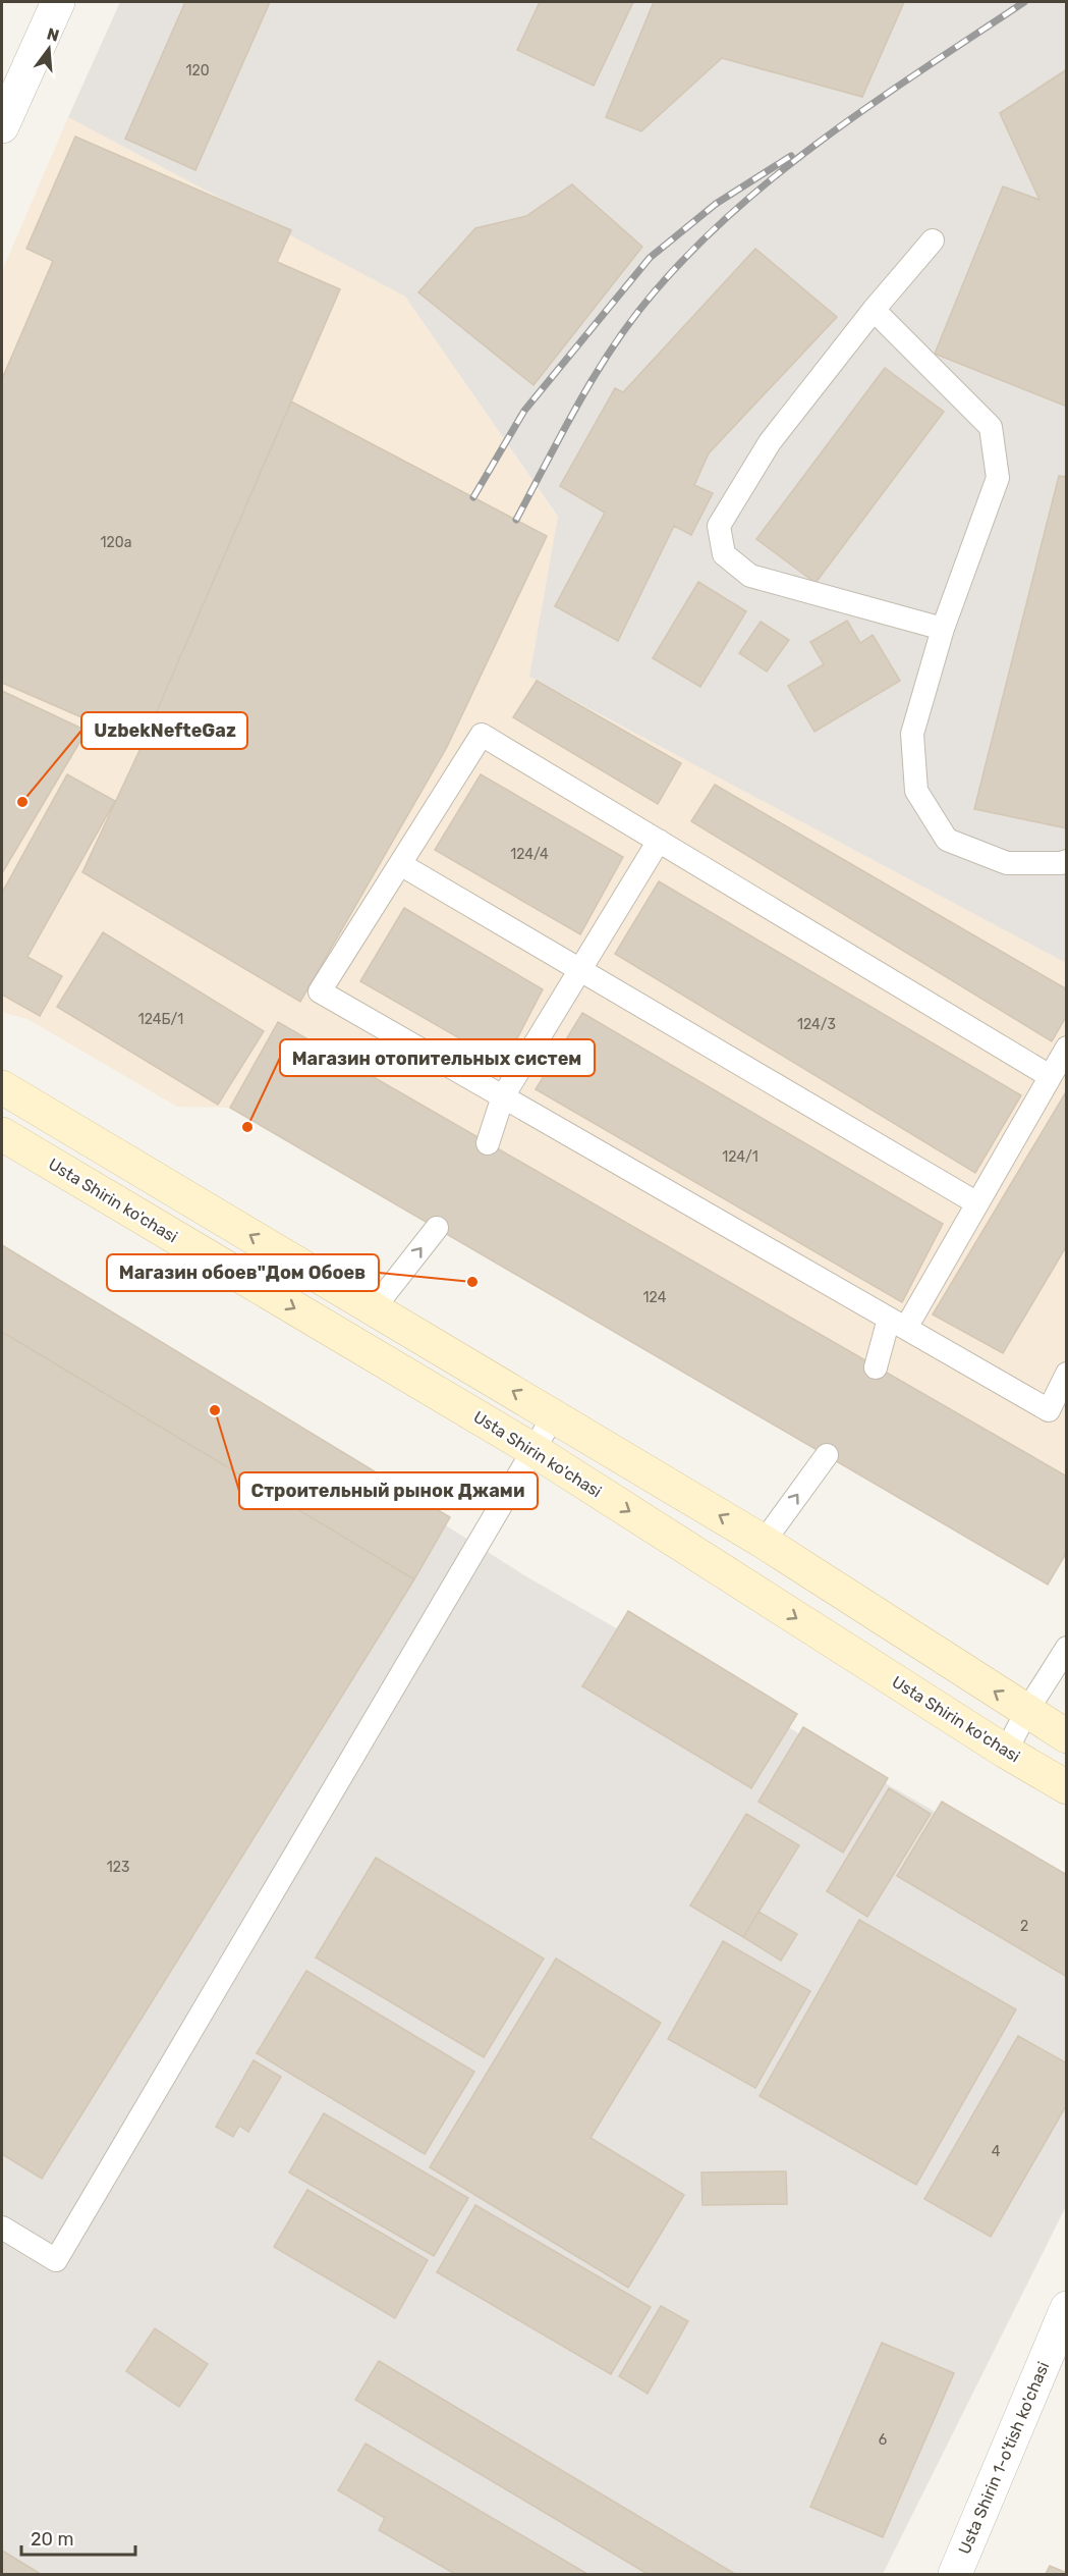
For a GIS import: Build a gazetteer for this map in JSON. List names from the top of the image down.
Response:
{
  "streets": {
    "main road": ["Usta Shirin ko'chasi"],
    "street": ["Usta Shirin 1-o'tish ko'chasi"]
  },
  "places": [
    "UzbekNefteGaz",
    "Магазин отопительных систем",
    "Магазин обоев\"Дом Обоев",
    "Строительный рынок Джами"
  ],
  "house_numbers": [
    "120",
    "120a",
    "124/4",
    "124Б/1",
    "124/3",
    "124/1",
    "124",
    "123",
    "2",
    "4",
    "6"
  ],
  "scale_bar": "20 m",
  "north": "top"
}
